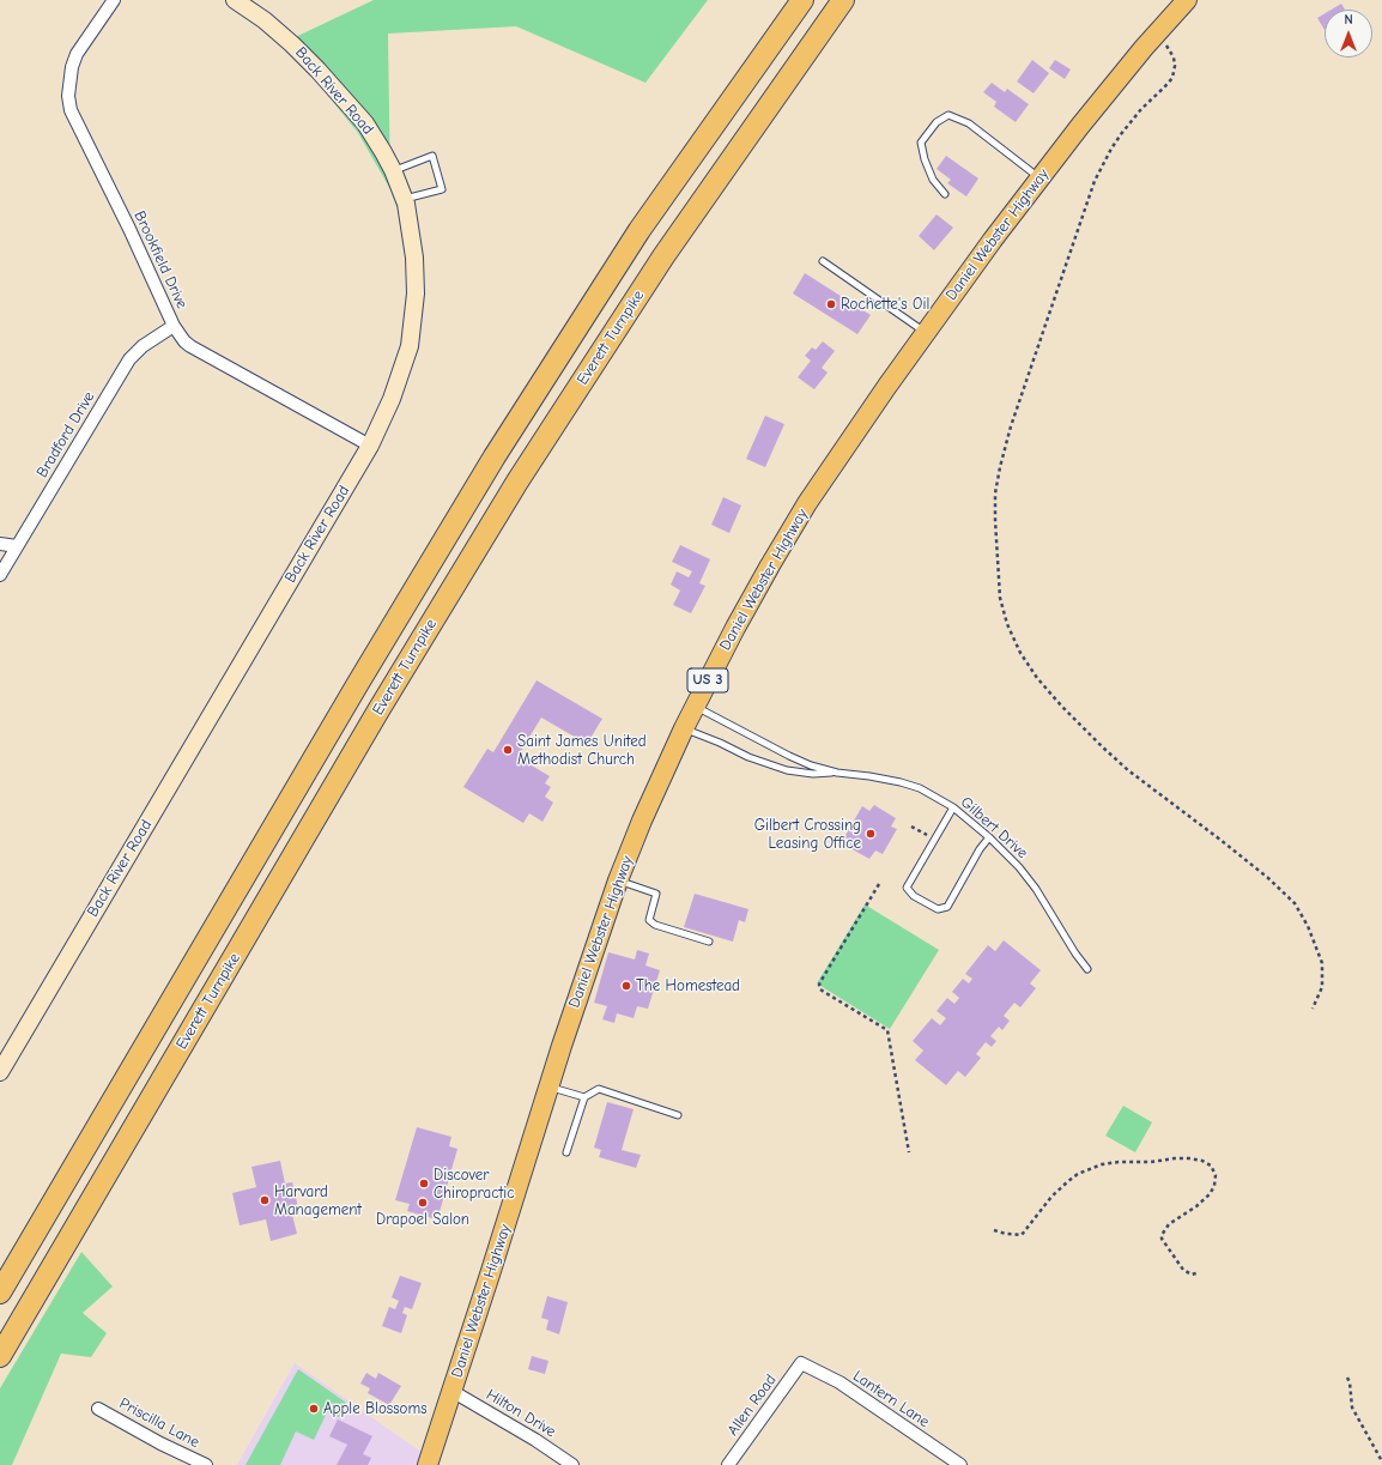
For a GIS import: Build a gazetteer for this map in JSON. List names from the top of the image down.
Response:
{
  "streets": {
    "highway": ["Everett Turnpike"],
    "main road": ["Daniel Webster Highway", "US 3"],
    "street": [
      "Back River Road",
      "Brookfield Drive",
      "Bradford Drive",
      "Lantern Lane",
      "Allen Road",
      "Hilton Drive",
      "Priscilla Lane"
    ],
    "lane": ["Gilbert Drive"]
  },
  "crossings": [
    ["Back River Road", "Brookfield Drive"],
    ["Daniel Webster Highway", "Gilbert Drive"],
    ["Daniel Webster Highway", "Hilton Drive"],
    ["Brookfield Drive", "Bradford Drive"],
    ["Lantern Lane", "Allen Road"]
  ],
  "places": [
    "Rochette's Oil",
    "Saint James United Methodist Church",
    "Gilbert Crossing Leasing Office",
    "The Homestead",
    "Discover Chiropractic",
    "Harvard Management",
    "Drapoel Salon",
    "Apple Blossoms"
  ],
  "north": "top"
}
